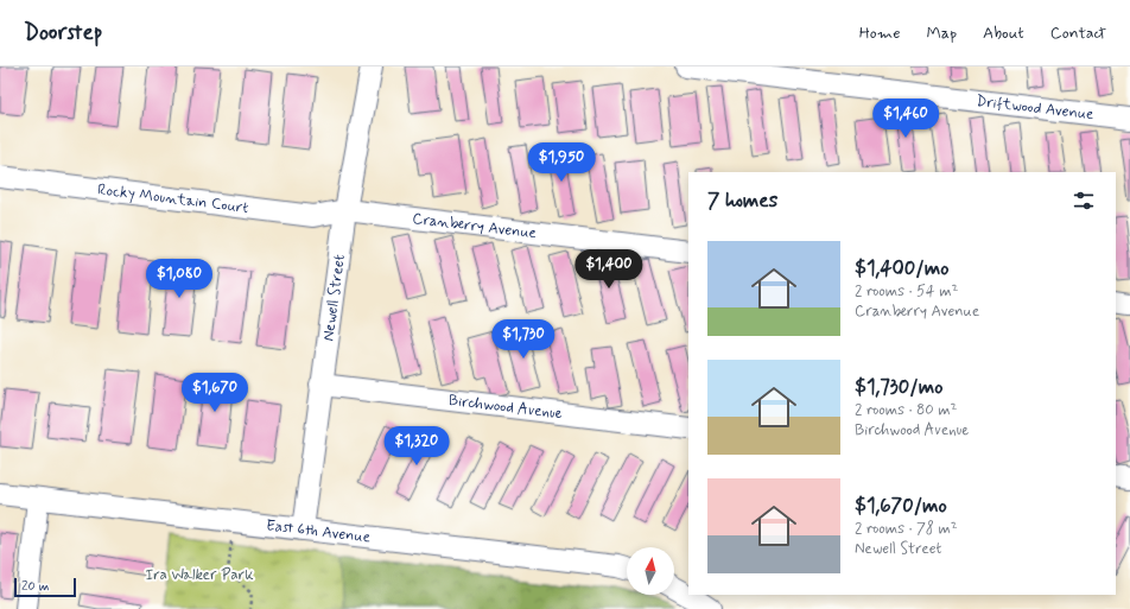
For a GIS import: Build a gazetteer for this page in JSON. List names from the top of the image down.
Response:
{
  "streets": {
    "street": [
      "Driftwood Avenue",
      "Rocky Mountain Court",
      "Cranberry Avenue",
      "Newell Street",
      "Birchwood Avenue",
      "East 6th Avenue"
    ]
  },
  "crossings": [
    ["Rocky Mountain Court", "Cranberry Avenue"],
    ["Rocky Mountain Court", "Newell Street"],
    ["Cranberry Avenue", "Newell Street"],
    ["Newell Street", "Birchwood Avenue"],
    ["Newell Street", "East 6th Avenue"]
  ],
  "parks": ["Ira Walker Park"],
  "scale_bar": "20 m",
  "north": "top",
  "page": {
    "header": "Doorstep",
    "nav": [
      "Home",
      "Map",
      "About",
      "Contact"
    ],
    "price": [
      "$1,460",
      "$1,950",
      "$1,400",
      "$1,080",
      "$1,730",
      "$1,670",
      "$1,320"
    ],
    "heading": "7 homes",
    "list": [
      {
        "name": "$1,400/mo",
        "note": "2 rooms · 54 m² · Cranberry Avenue"
      },
      {
        "name": "$1,730/mo",
        "note": "2 rooms · 80 m² · Birchwood Avenue"
      },
      {
        "name": "$1,670/mo",
        "note": "2 rooms · 78 m² · Newell Street"
      }
    ],
    "scale": "20 m"
  }
}
